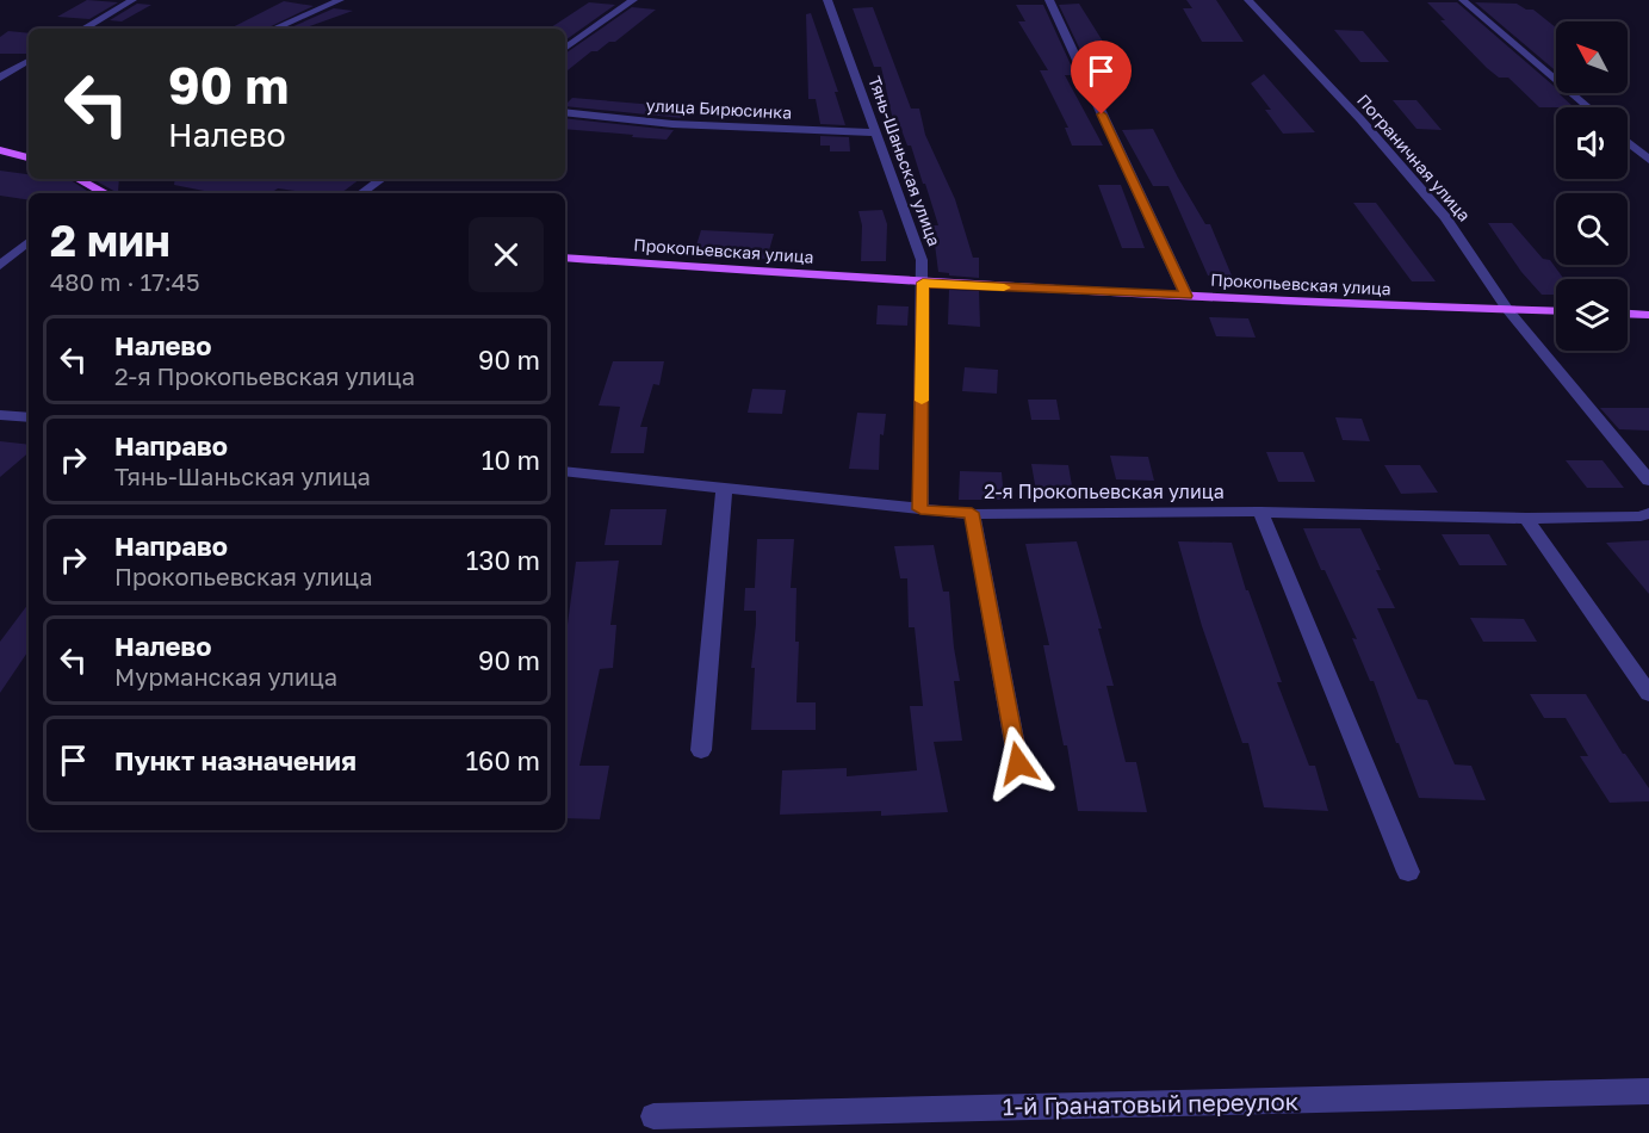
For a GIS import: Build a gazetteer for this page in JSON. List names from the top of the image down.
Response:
{
  "streets": {
    "main road": ["Прокопьевская улица"],
    "street": [
      "улица Бирюсинка",
      "Пограничная улица",
      "Тянь-Шаньская улица",
      "2-я Прокопьевская улица",
      "1-й Гранатовый переулок"
    ]
  },
  "crossings": [
    ["улица Бирюсинка", "Тянь-Шаньская улица"],
    ["Пограничная улица", "Прокопьевская улица"],
    ["Тянь-Шаньская улица", "Прокопьевская улица"],
    ["Тянь-Шаньская улица", "2-я Прокопьевская улица"]
  ],
  "north": "top left",
  "page": {
    "turn": ["90 m", "Налево"],
    "heading": ["2 мин", "480 m · 17:45"],
    "list": [
      {
        "name": "Налево",
        "note": "2-я Прокопьевская улица",
        "value": "90 m"
      },
      {
        "name": "Направо",
        "note": "Тянь-Шаньская улица",
        "value": "10 m"
      },
      {
        "name": "Направо",
        "note": "Прокопьевская улица",
        "value": "130 m"
      },
      {
        "name": "Налево",
        "note": "Мурманская улица",
        "value": "90 m"
      },
      {
        "name": "Пункт назначения",
        "value": "160 m"
      }
    ]
  }
}
